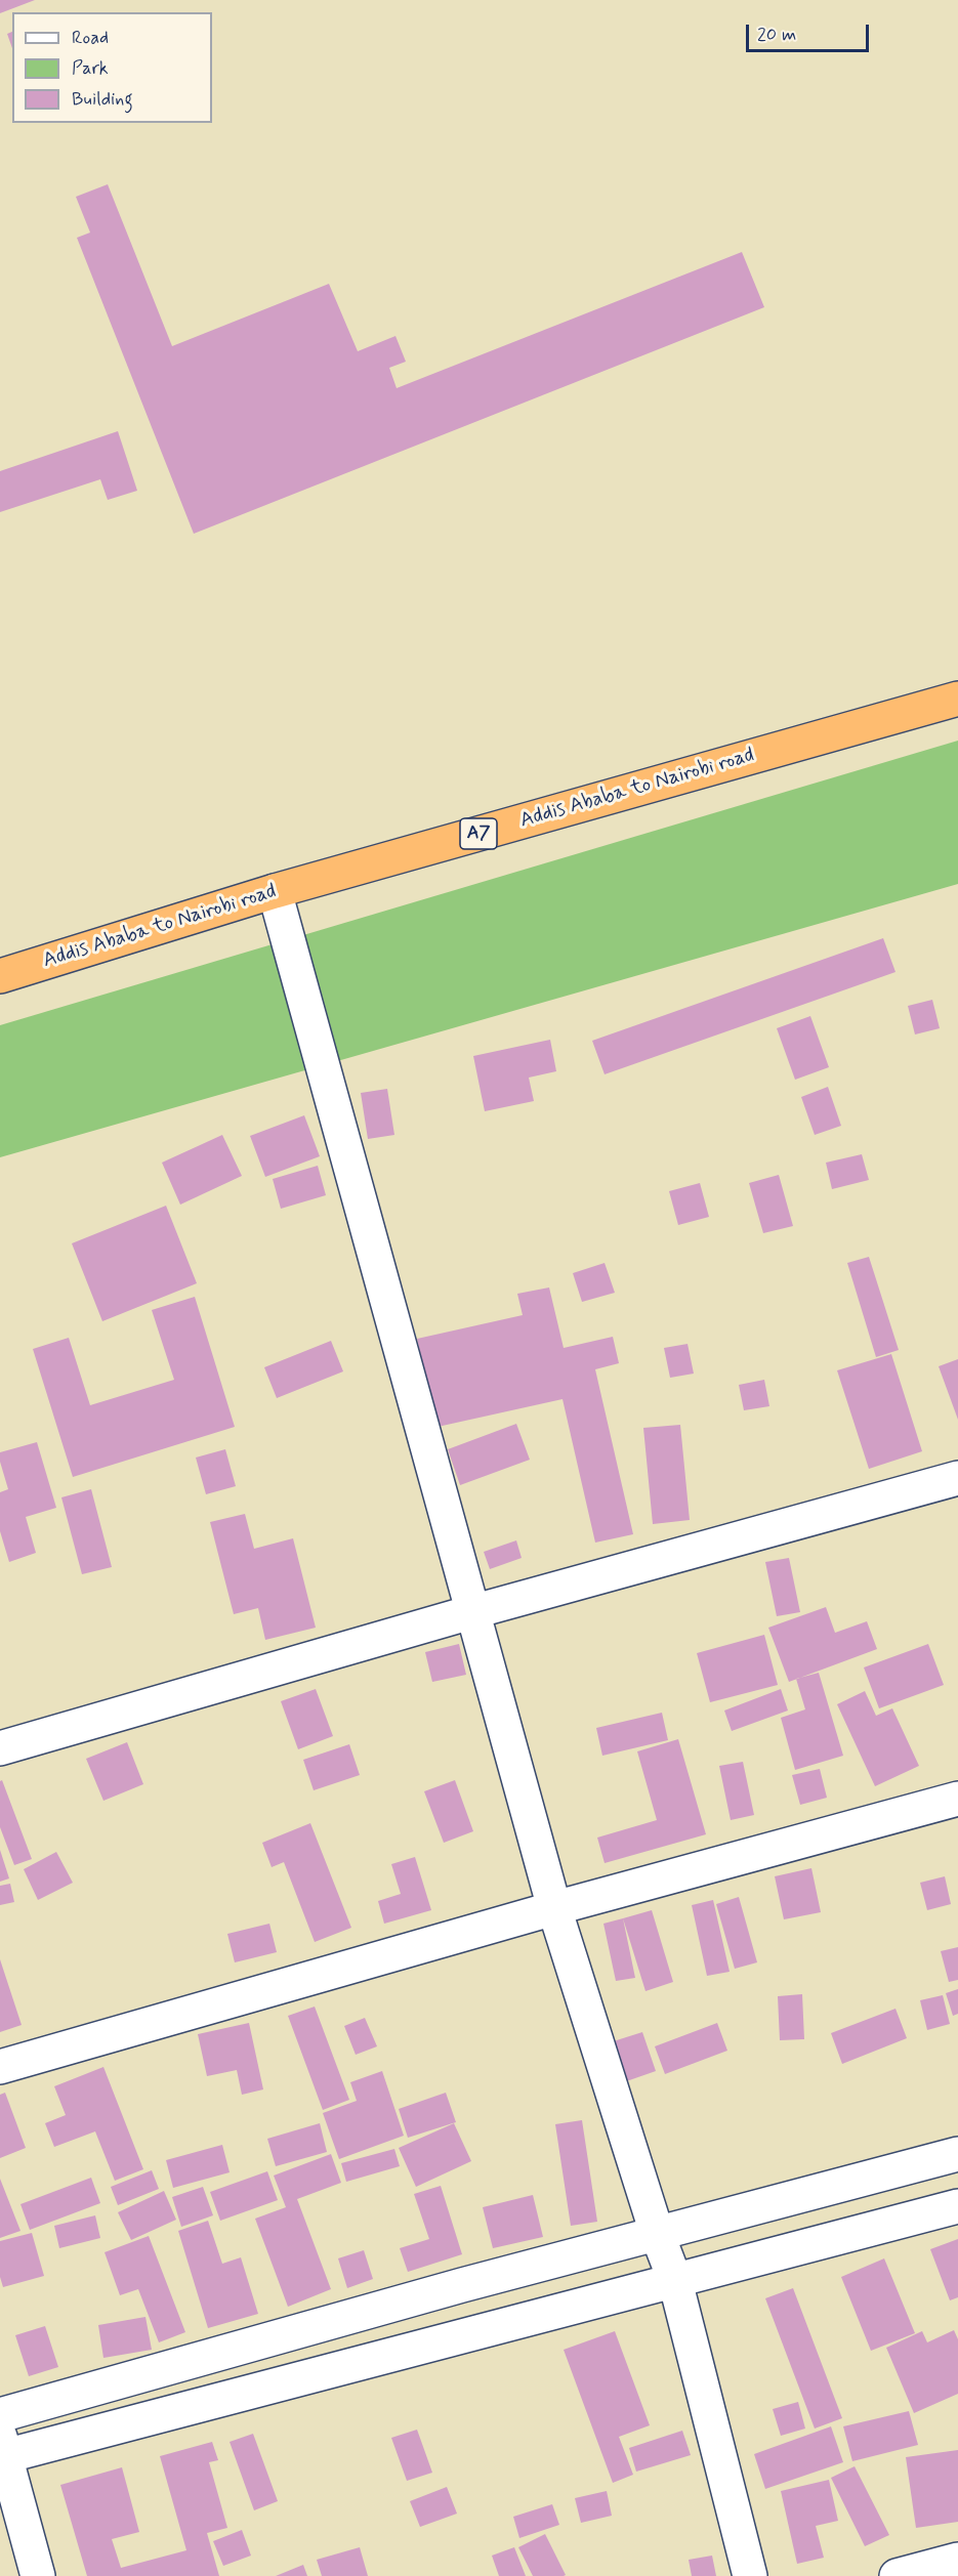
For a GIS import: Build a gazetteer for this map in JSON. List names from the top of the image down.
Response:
{
  "streets": {
    "highway": ["Addis Ababa to Nairobi road", "A7"]
  },
  "legend": ["Road", "Park", "Building"],
  "scale_bar": "20 m"
}
